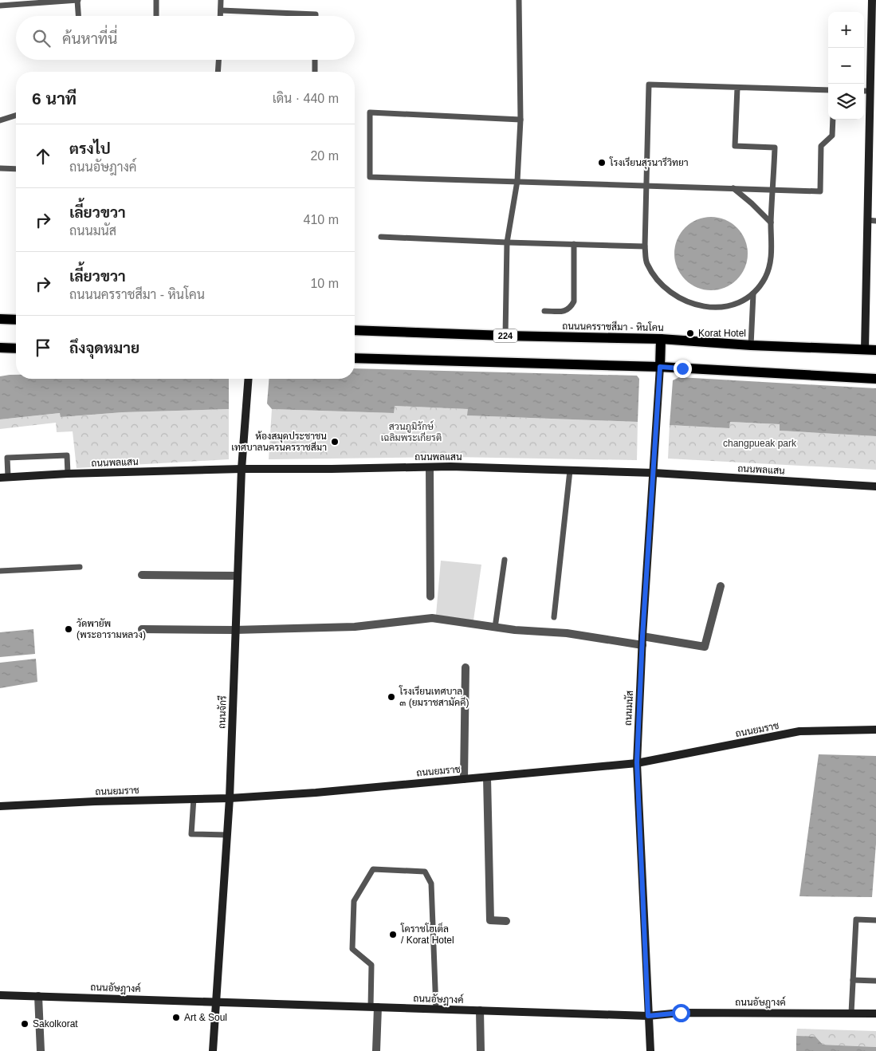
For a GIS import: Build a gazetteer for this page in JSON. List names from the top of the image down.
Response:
{
  "streets": {
    "main road": ["ถนนนครราชสีมา - หินโคน", "224"],
    "street": [
      "ถนนพลแสน",
      "ถนนมนัส",
      "ถนนจักรี",
      "ถนนยมราช",
      "ถนนอัษฎางค์"
    ]
  },
  "crossings": [
    ["ถนนพลแสน", "ถนนมนัส"],
    ["ถนนพลแสน", "ถนนจักรี"],
    ["ถนนมนัส", "ถนนยมราช"],
    ["ถนนมนัส", "ถนนอัษฎางค์"],
    ["ถนนจักรี", "ถนนยมราช"],
    ["ถนนจักรี", "ถนนอัษฎางค์"]
  ],
  "parks": ["สวนภูมิรักษ์ เฉลิมพระเกียรติ", "changpueak park"],
  "places": [
    "โรงเรียนสุรนารีวิทยา",
    "Korat Hotel",
    "ห้องสมุดประชาชน เทศบาลนครนครราชสีมา",
    "วัดพายัพ (พระอารามหลวง)",
    "โรงเรียนเทศบาล ๓ (ยมราชสามัคคี)",
    "โคราชโฮเต็ล / Korat Hotel",
    "Art & Soul",
    "Sakolkorat"
  ],
  "page": {
    "map_buttons": ["+", "−"],
    "search": "ค้นหาที่นี่",
    "heading": ["6 นาที", "เดิน · 440 m"],
    "list": [
      ["ตรงไป", "ถนนอัษฎางค์", "20 m"],
      ["เลี้ยวขวา", "ถนนมนัส", "410 m"],
      ["เลี้ยวขวา", "ถนนนครราชสีมา - หินโคน", "10 m"],
      "ถึงจุดหมาย"
    ]
  }
}
